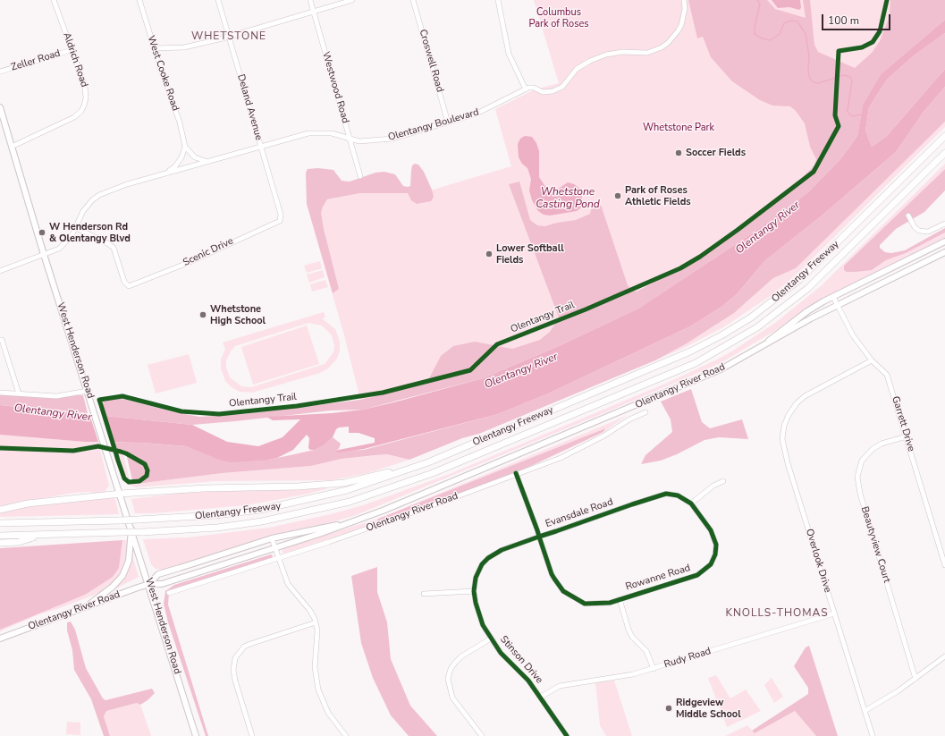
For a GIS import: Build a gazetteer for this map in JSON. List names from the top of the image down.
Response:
{
  "streets": {
    "highway": ["Olentangy Freeway"],
    "main road": ["West Henderson Road", "Olentangy River Road"],
    "street": [
      "Aldrich Road",
      "Zeller Road",
      "Croswell Road",
      "West Cooke Road",
      "Westwood Road",
      "Deland Avenue",
      "Olentangy Boulevard",
      "Scenic Drive",
      "Garrett Drive",
      "Evansdale Road",
      "Beautyview Court",
      "Overlook Drive",
      "Rowanne Road",
      "Rudy Road",
      "Stinson Drive"
    ],
    "cycle path": ["Olentangy Trail"]
  },
  "crossings": [
    ["Aldrich Road", "Zeller Road"],
    ["Aldrich Road", "West Henderson Road"],
    ["Croswell Road", "Olentangy Boulevard"],
    ["Westwood Road", "Olentangy Boulevard"],
    ["Deland Avenue", "Olentangy Boulevard"],
    ["Deland Avenue", "Scenic Drive"],
    ["Olentangy Boulevard", "Scenic Drive"],
    ["Olentangy Boulevard", "West Henderson Road"],
    ["West Henderson Road", "Olentangy River Road"],
    ["Olentangy River Road", "Garrett Drive"],
    ["Garrett Drive", "Beautyview Court"],
    ["Garrett Drive", "Overlook Drive"],
    ["Evansdale Road", "Rowanne Road"],
    ["Evansdale Road", "Stinson Drive"],
    ["Overlook Drive", "Rudy Road"],
    ["Rudy Road", "Stinson Drive"]
  ],
  "districts": ["WHETSTONE", "KNOLLS-THOMAS"],
  "water": ["Whetstone Casting Pond", "Olentangy River"],
  "parks": ["Columbus Park of Roses", "Whetstone Park"],
  "places": [
    "Soccer Fields",
    "Park of Roses Athletic Fields",
    "W Henderson Rd & Olentangy Blvd",
    "Lower Softball Fields",
    "Whetstone High School",
    "Ridgeview Middle School"
  ],
  "scale_bar": "100 m"
}
